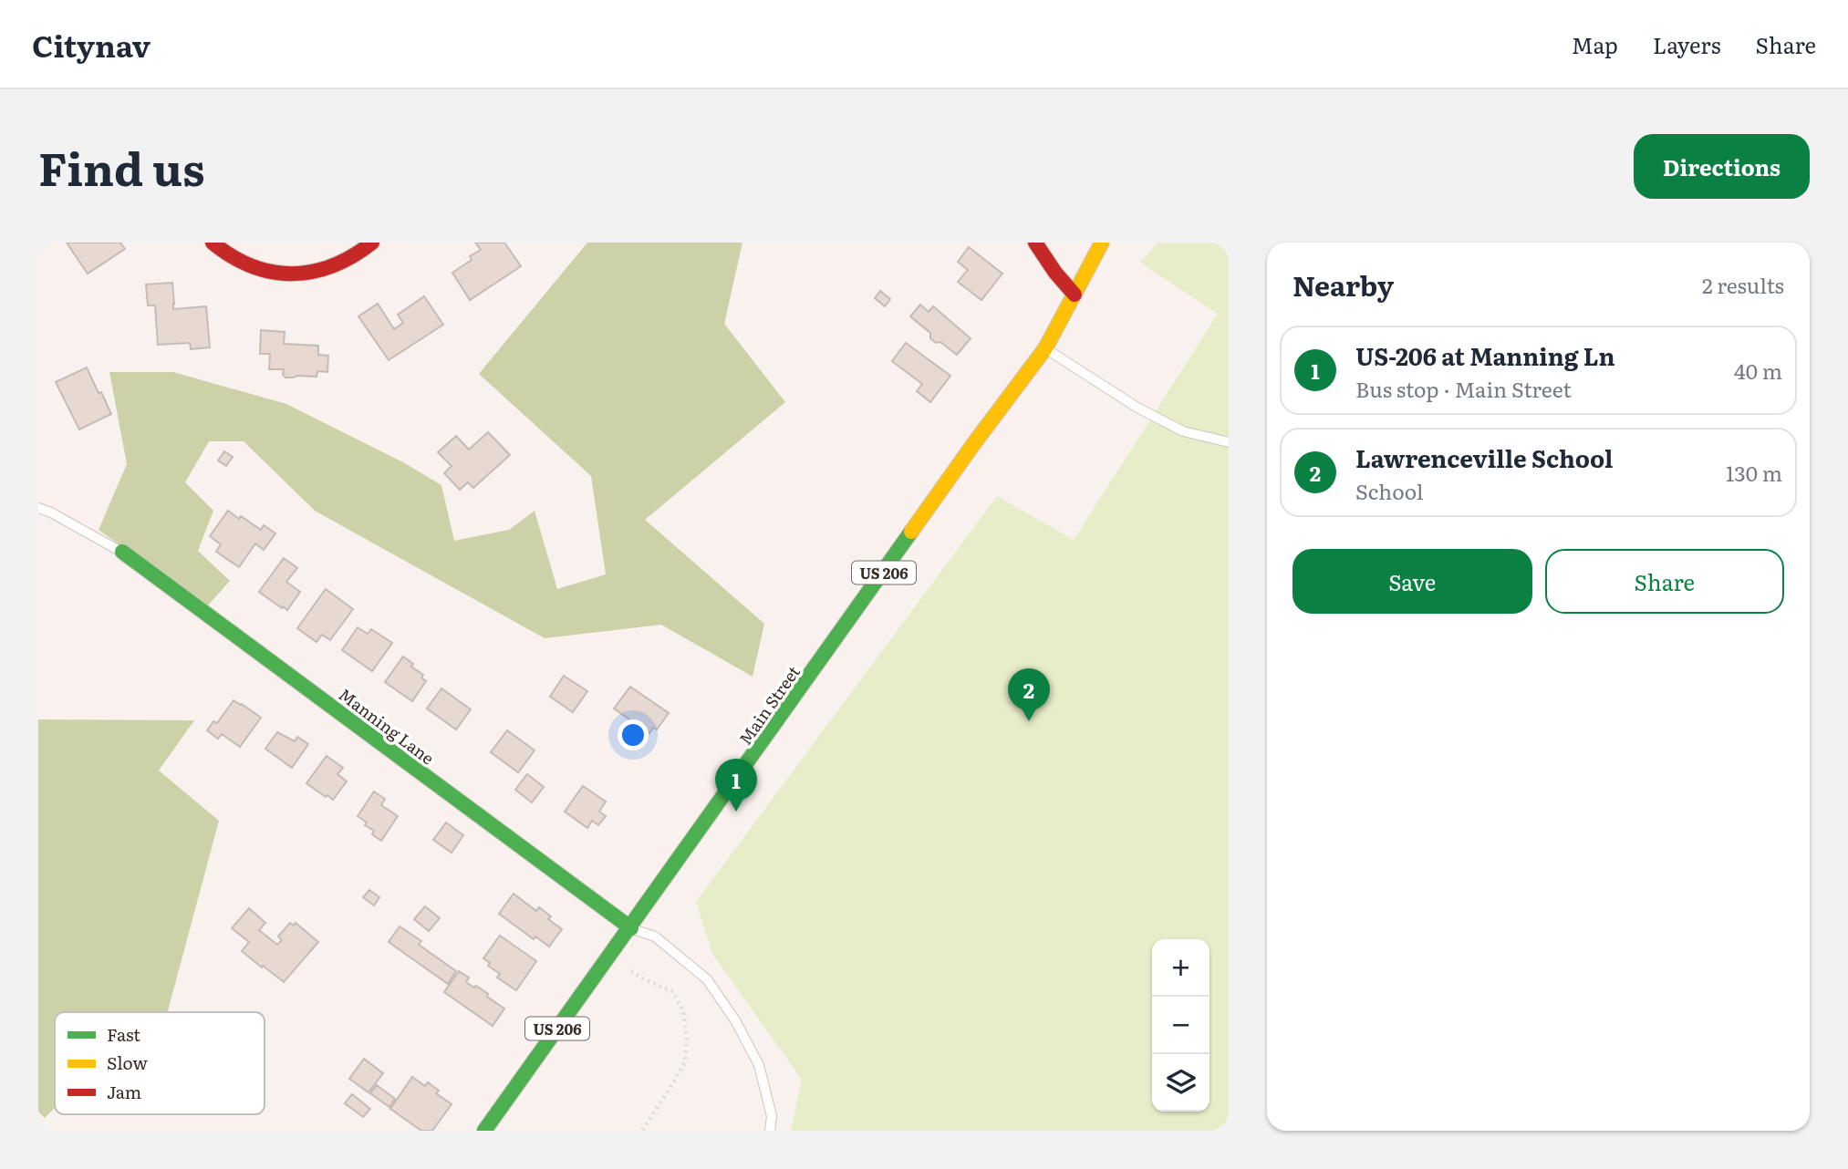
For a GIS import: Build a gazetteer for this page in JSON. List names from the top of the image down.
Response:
{
  "streets": {
    "main road": ["US 206", "Main Street", "Manning Lane"]
  },
  "crossings": [
    ["US 206", "Main Street"],
    ["Main Street", "Manning Lane"]
  ],
  "legend": ["Fast", "Slow", "Jam"],
  "page": {
    "header": "Citynav",
    "nav": ["Map", "Layers", "Share"],
    "title": "Find us",
    "buttons": [
      "Directions",
      ["Save", "Share"]
    ],
    "heading": ["Nearby", "2 results"],
    "list": [
      {
        "mark": "1",
        "name": "US-206 at Manning Ln",
        "note": "Bus stop · Main Street",
        "value": "40 m"
      },
      {
        "mark": "2",
        "name": "Lawrenceville School",
        "note": "School",
        "value": "130 m"
      }
    ],
    "pins": ["2", "1"],
    "map_buttons": ["+", "−"]
  }
}
